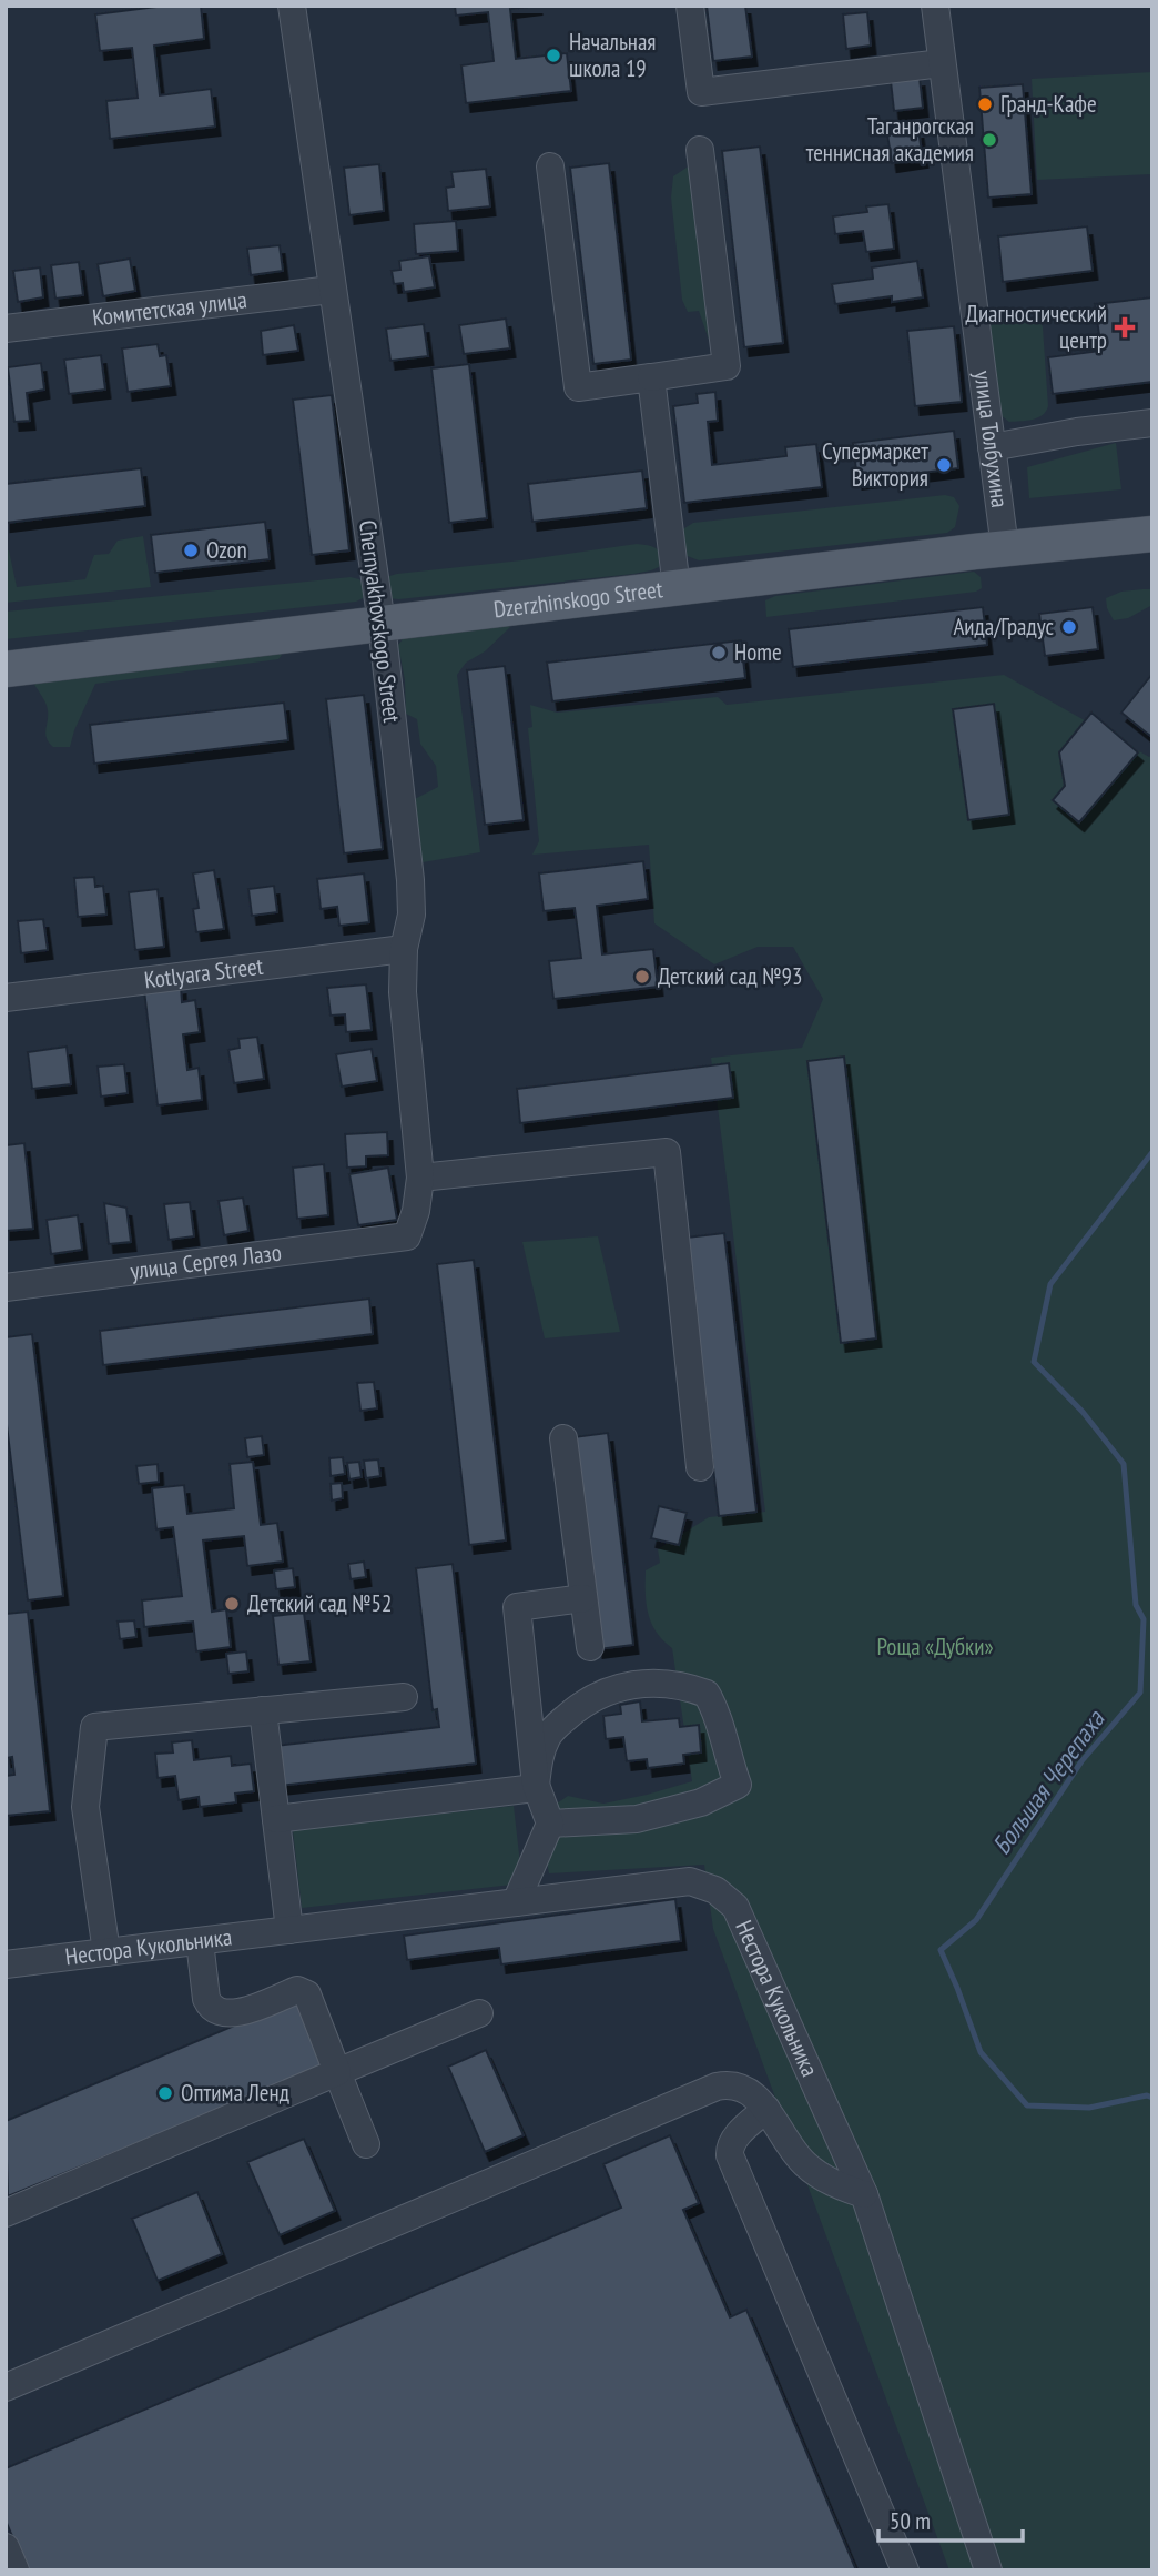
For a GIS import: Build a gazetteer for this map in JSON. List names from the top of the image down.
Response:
{
  "streets": {
    "main road": ["Dzerzhinskogo Street"],
    "street": [
      "Комитетская улица",
      "улица Толбухина",
      "Chernyakhovskogo Street",
      "Kotlyara Street",
      "улица Сергея Лазо",
      "Нестора Кукольника"
    ]
  },
  "crossings": [
    ["Комитетская улица", "Chernyakhovskogo Street"],
    ["улица Толбухина", "Dzerzhinskogo Street"],
    ["Dzerzhinskogo Street", "Chernyakhovskogo Street"],
    ["Chernyakhovskogo Street", "Kotlyara Street"],
    ["Chernyakhovskogo Street", "улица Сергея Лазо"]
  ],
  "water": ["Большая Черепаха"],
  "parks": ["Роща «Дубки»"],
  "places": {
    "other": [
      "Начальная школа 19",
      "Гранд-Кафе",
      "Таганрогская теннисная академия",
      "Супермаркет Виктория",
      "Ozon",
      "Аида/Градус",
      "Home",
      "Детский сад №93",
      "Детский сад №52",
      "Оптима Ленд"
    ],
    "health": ["Диагностический центр"]
  },
  "scale_bar": "50 m"
}
